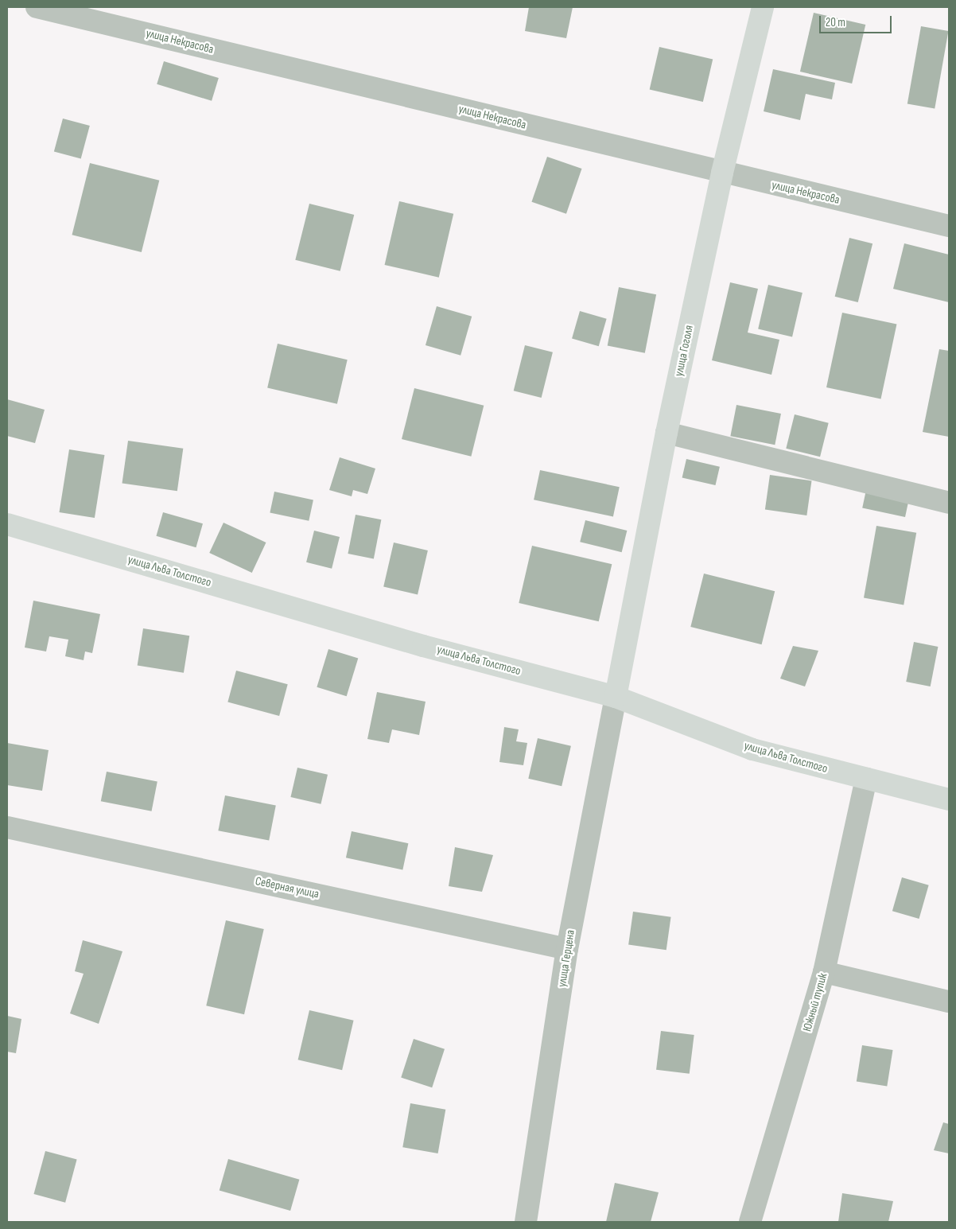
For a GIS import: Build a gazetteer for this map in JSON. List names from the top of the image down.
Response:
{
  "streets": {
    "street": [
      "улица Некрасова",
      "улица Гоголя",
      "улица Льва Толстого",
      "Северная улица",
      "улица Герцена",
      "Южный тупик"
    ]
  },
  "crossings": [
    ["улица Некрасова", "улица Гоголя"],
    ["улица Гоголя", "улица Льва Толстого"],
    ["улица Гоголя", "улица Герцена"],
    ["улица Льва Толстого", "улица Герцена"],
    ["улица Льва Толстого", "Южный тупик"],
    ["Северная улица", "улица Герцена"]
  ],
  "scale_bar": "20 m"
}
